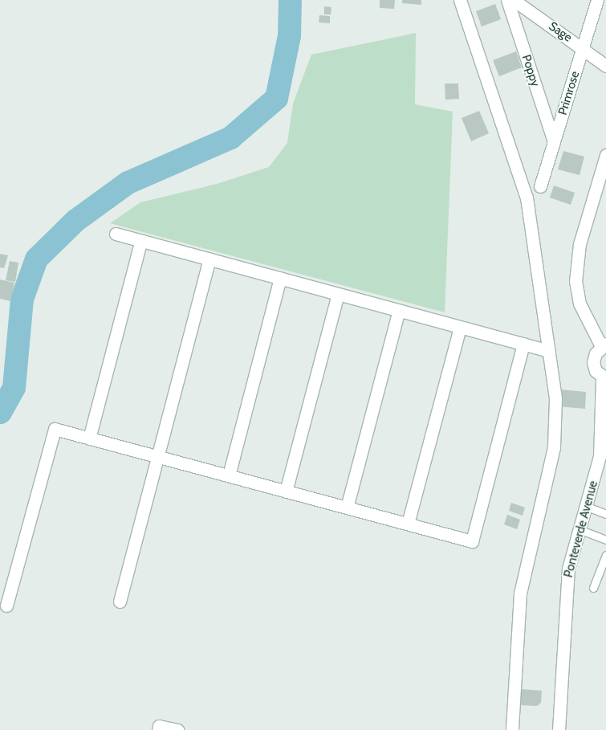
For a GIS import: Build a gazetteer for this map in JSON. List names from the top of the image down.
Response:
{
  "streets": {
    "street": [
      "Sage",
      "Poppy",
      "Primrose",
      "Ponteverde Avenue"
    ]
  },
  "crossings": [
    ["Sage", "Primrose"],
    ["Poppy", "Primrose"]
  ]
}
